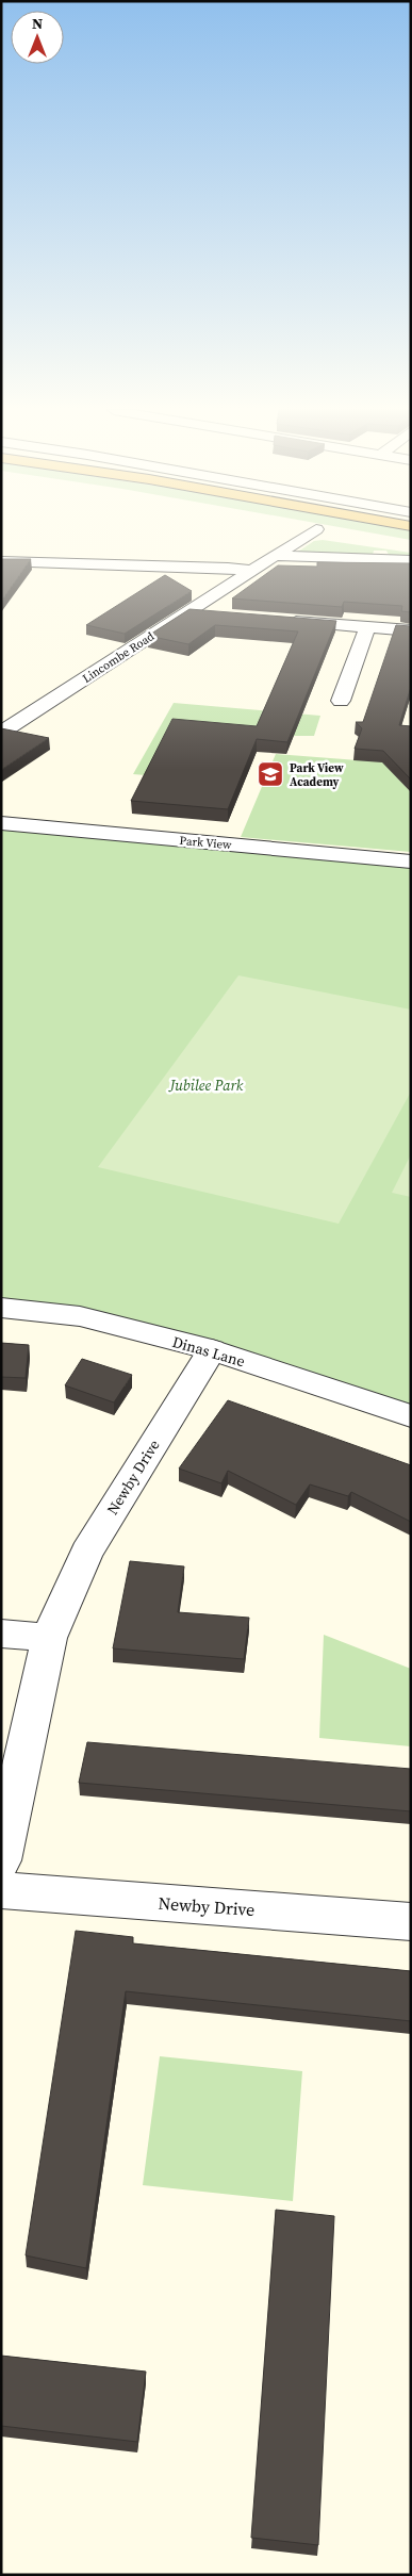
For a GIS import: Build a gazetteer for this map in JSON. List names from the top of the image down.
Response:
{
  "streets": {
    "street": [
      "Lincombe Road",
      "Park View",
      "Dinas Lane",
      "Newby Drive"
    ]
  },
  "crossings": [
    ["Dinas Lane", "Newby Drive"]
  ],
  "parks": ["Jubilee Park"],
  "places": {
    "school or university": ["Park View Academy"]
  },
  "north": "top"
}
